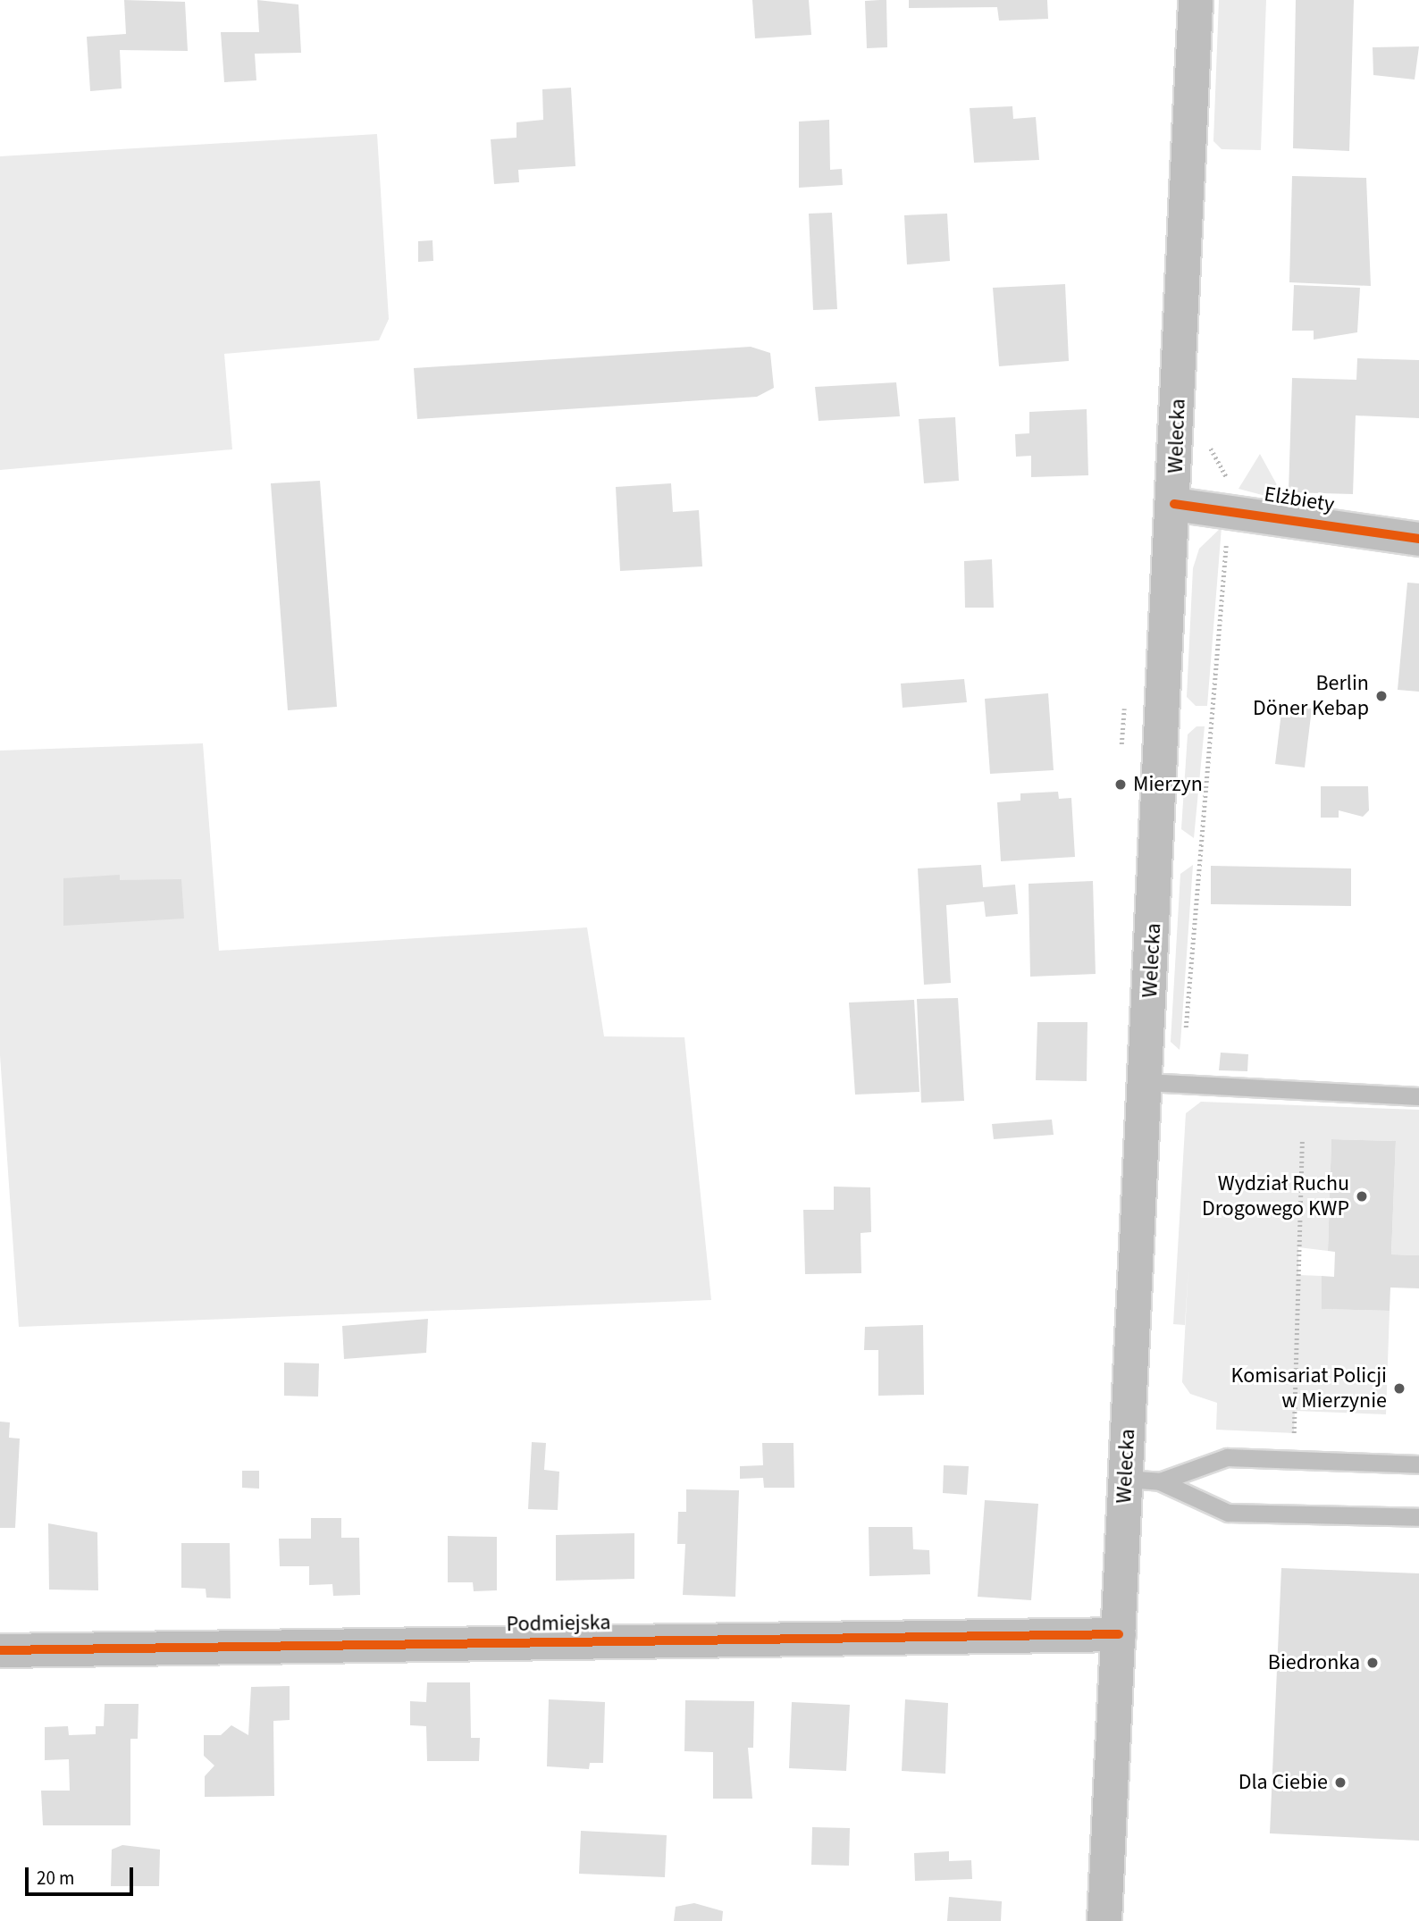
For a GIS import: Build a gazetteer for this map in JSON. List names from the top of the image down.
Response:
{
  "streets": {
    "main road": ["Welecka"],
    "street": ["Elżbiety", "Podmiejska"]
  },
  "crossings": [
    ["Welecka", "Elżbiety"],
    ["Welecka", "Podmiejska"]
  ],
  "places": [
    "Berlin Döner Kebap",
    "Mierzyn",
    "Wydział Ruchu Drogowego KWP",
    "Komisariat Policji w Mierzynie",
    "Biedronka",
    "Dla Ciebie"
  ],
  "scale_bar": "20 m"
}
